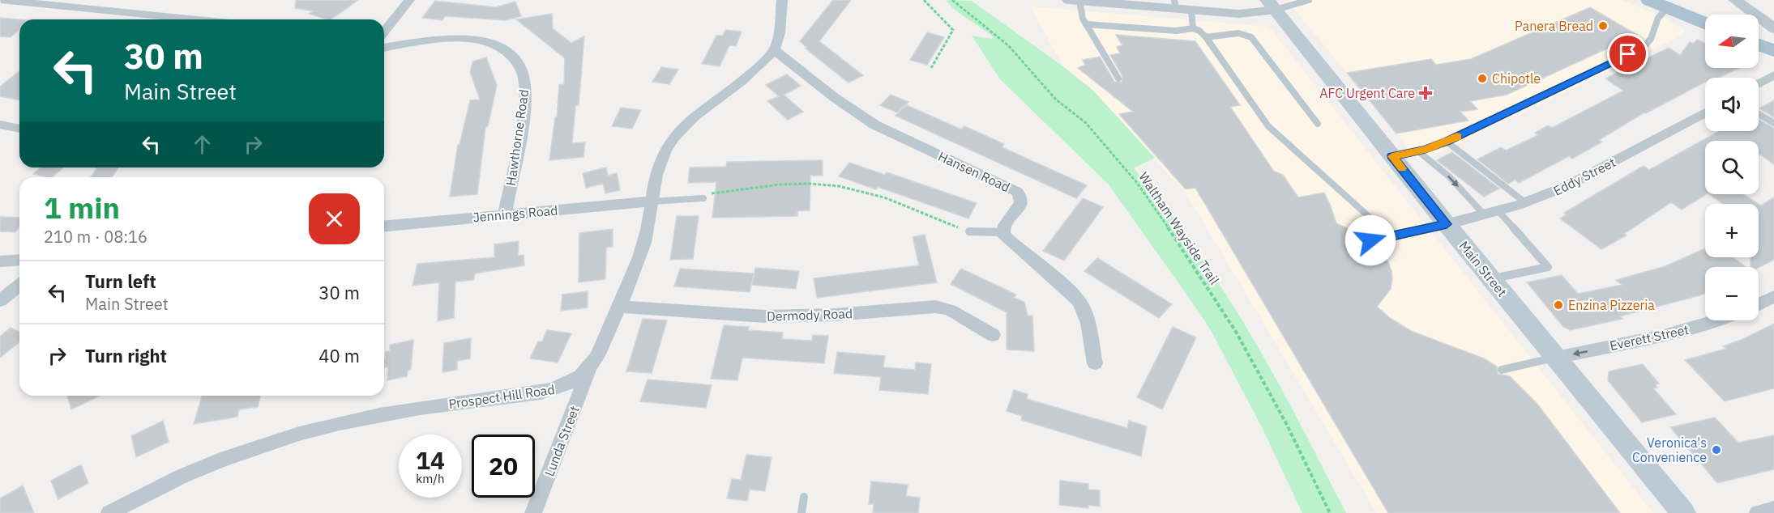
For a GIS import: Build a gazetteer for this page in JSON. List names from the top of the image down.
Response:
{
  "streets": {
    "main road": ["Main Street"],
    "street": [
      "Hawthorne Road",
      "Hansen Road",
      "Eddy Street",
      "Jennings Road",
      "Dermody Road",
      "Everett Street",
      "Prospect Hill Road",
      "Lunda Street"
    ],
    "path": ["Waltham Wayside Trail"]
  },
  "crossings": [
    ["Hawthorne Road", "Jennings Road"],
    ["Hansen Road", "Prospect Hill Road"],
    ["Eddy Street", "Main Street"],
    ["Jennings Road", "Prospect Hill Road"],
    ["Main Street", "Everett Street"],
    ["Dermody Road", "Prospect Hill Road"],
    ["Prospect Hill Road", "Lunda Street"]
  ],
  "one_way": ["Everett Street"],
  "places": {
    "other": [
      "Panera Bread",
      "Chipotle",
      "Enzina Pizzeria",
      "Veronica's Convenience"
    ],
    "health": ["AFC Urgent Care"]
  },
  "north": "left",
  "page": {
    "map_buttons": ["+", "−"],
    "turn": ["30 m", "Main Street"],
    "heading": ["1 min", "210 m · 08:16"],
    "list": [
      {
        "name": "Turn left",
        "note": "Main Street",
        "value": "30 m"
      },
      {
        "name": "Turn right",
        "value": "40 m"
      }
    ],
    "speed": "14 km/h",
    "limit": "20"
  }
}
